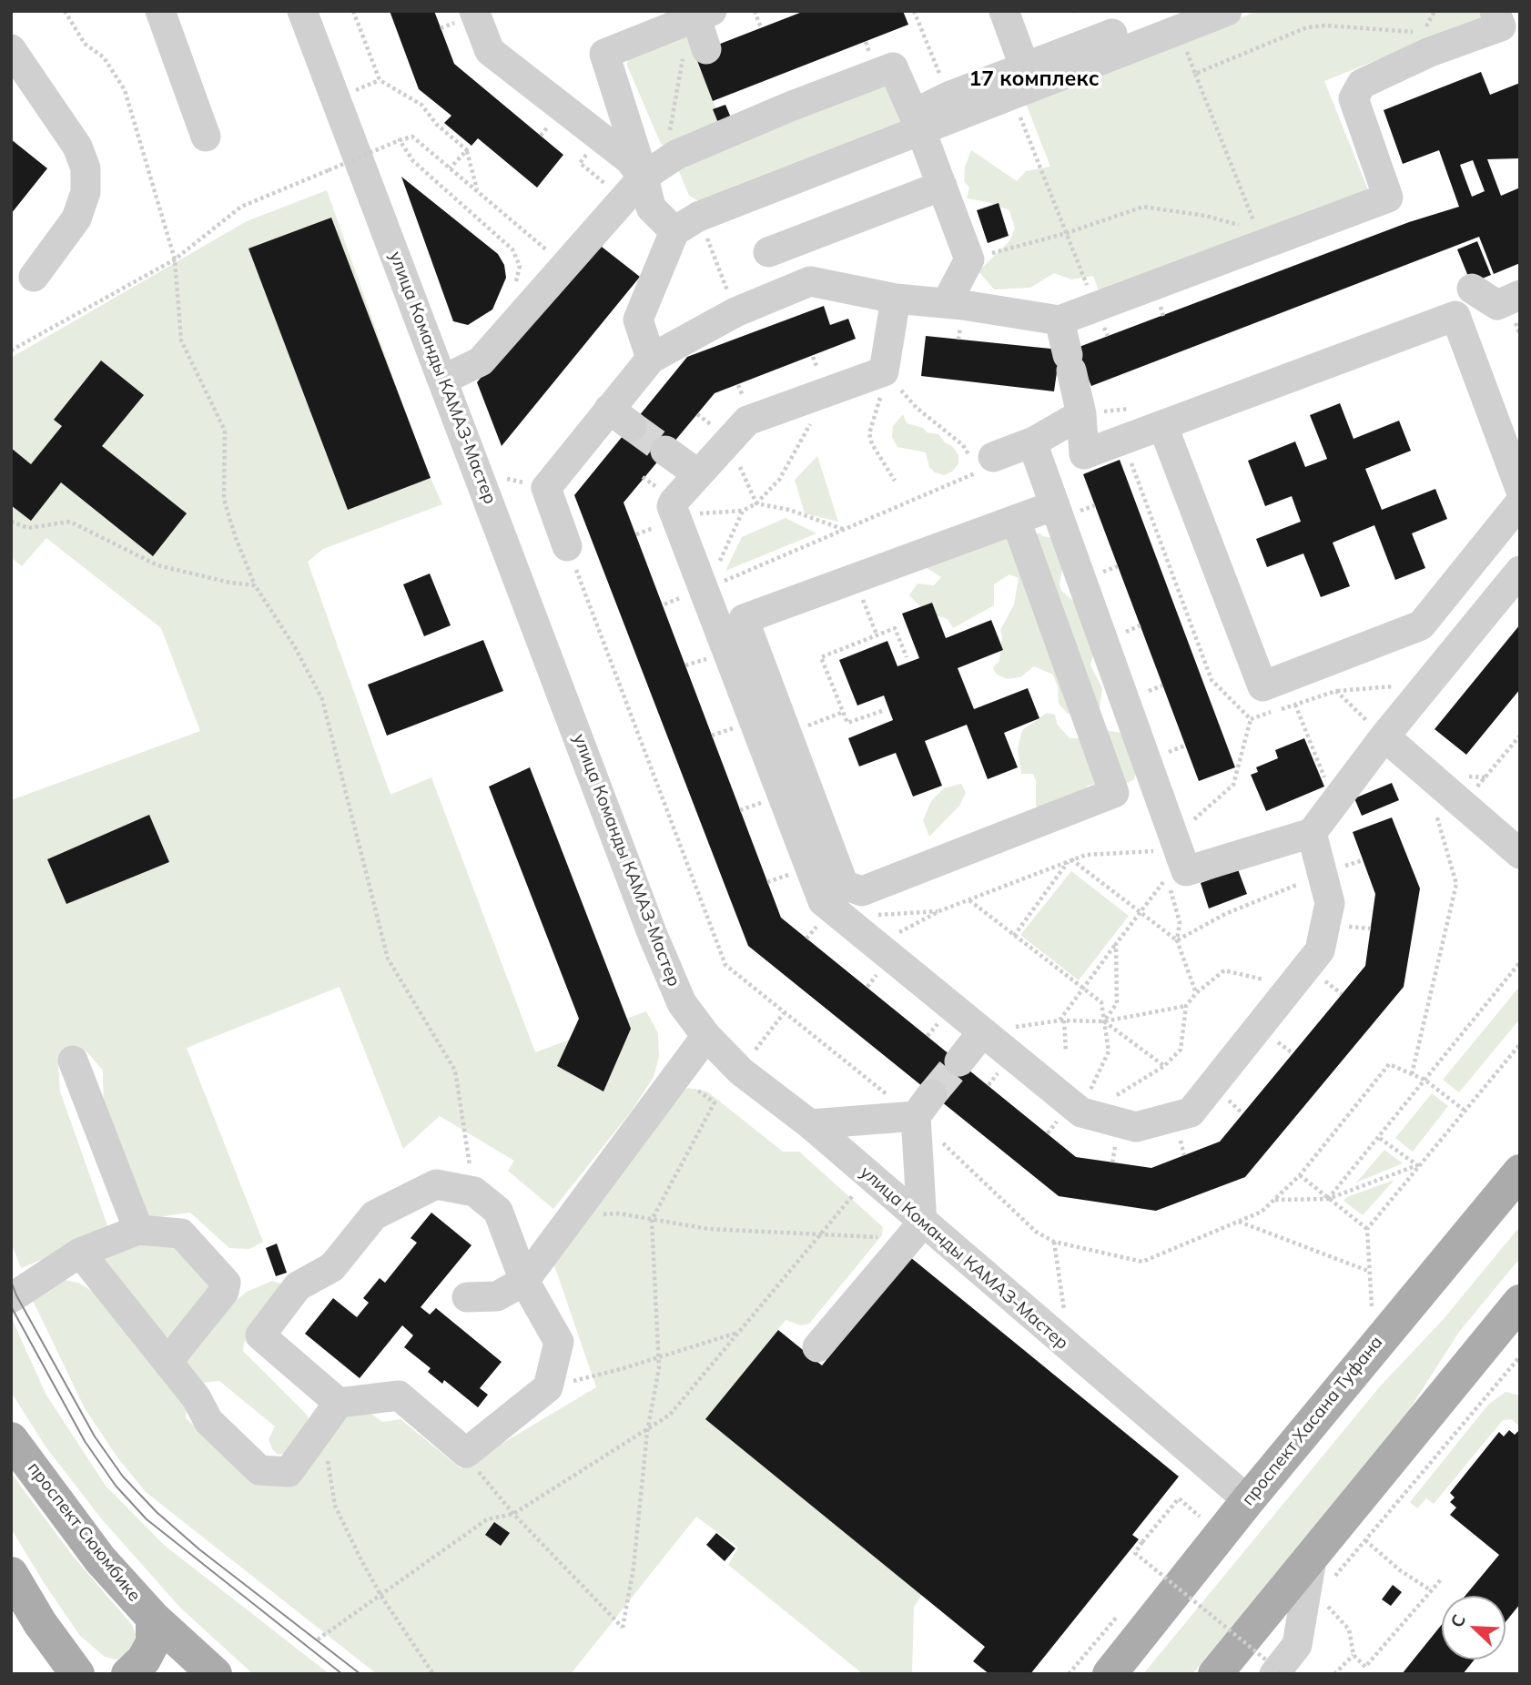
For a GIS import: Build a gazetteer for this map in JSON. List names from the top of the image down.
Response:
{
  "streets": {
    "main road": ["проспект Хасана Туфана", "проспект Сююмбике"],
    "street": ["улица Команды КАМАЗ-Мастер"]
  },
  "crossings": [
    ["улица Команды КАМАЗ-Мастер", "проспект Хасана Туфана"]
  ],
  "districts": ["17 комплекс"],
  "north": "top left"
}
